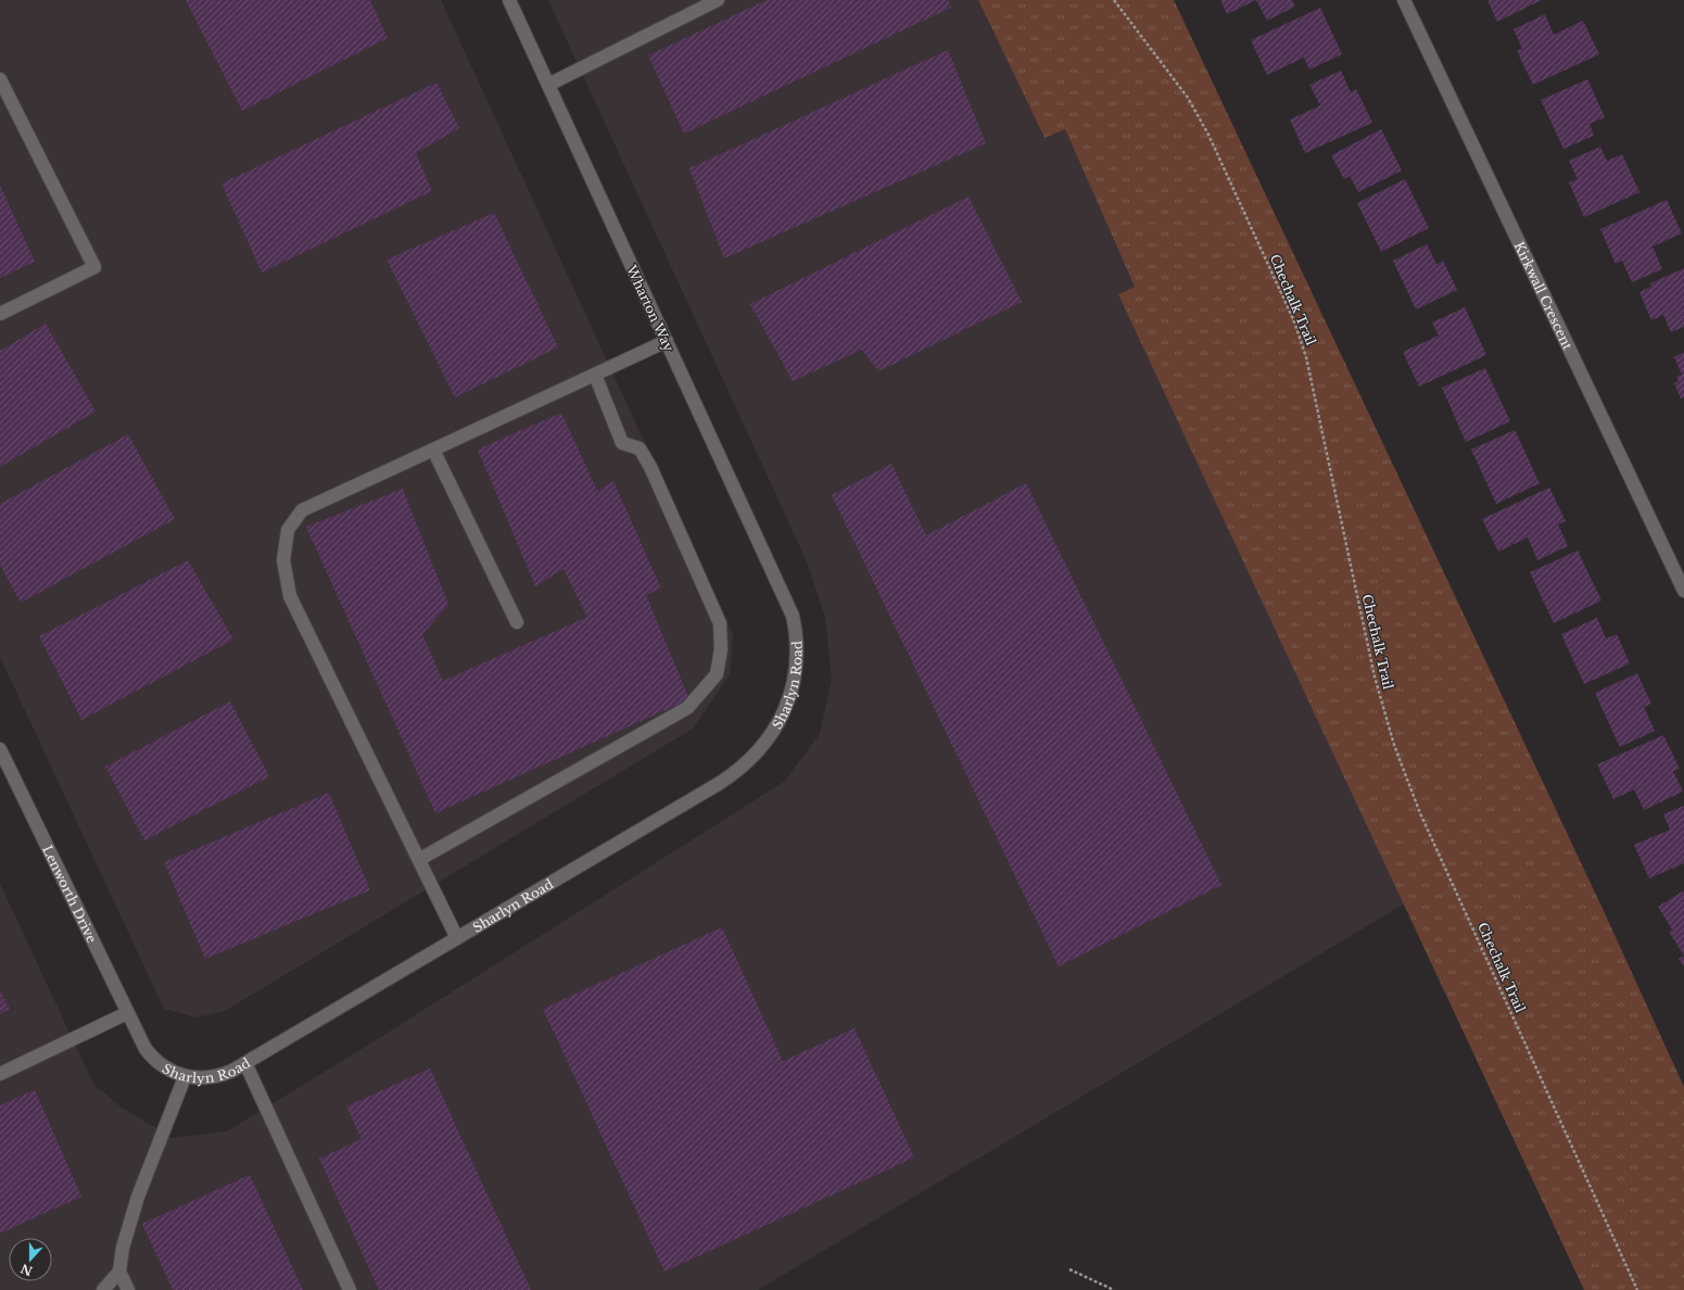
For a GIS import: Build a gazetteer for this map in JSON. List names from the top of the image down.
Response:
{
  "streets": {
    "street": [
      "Kirkwall Crescent",
      "Wharton Way",
      "Sharlyn Road",
      "Lenworth Drive"
    ],
    "path": ["Chechalk Trail"]
  },
  "crossings": [
    ["Wharton Way", "Sharlyn Road"],
    ["Sharlyn Road", "Lenworth Drive"]
  ],
  "north": "bottom"
}
